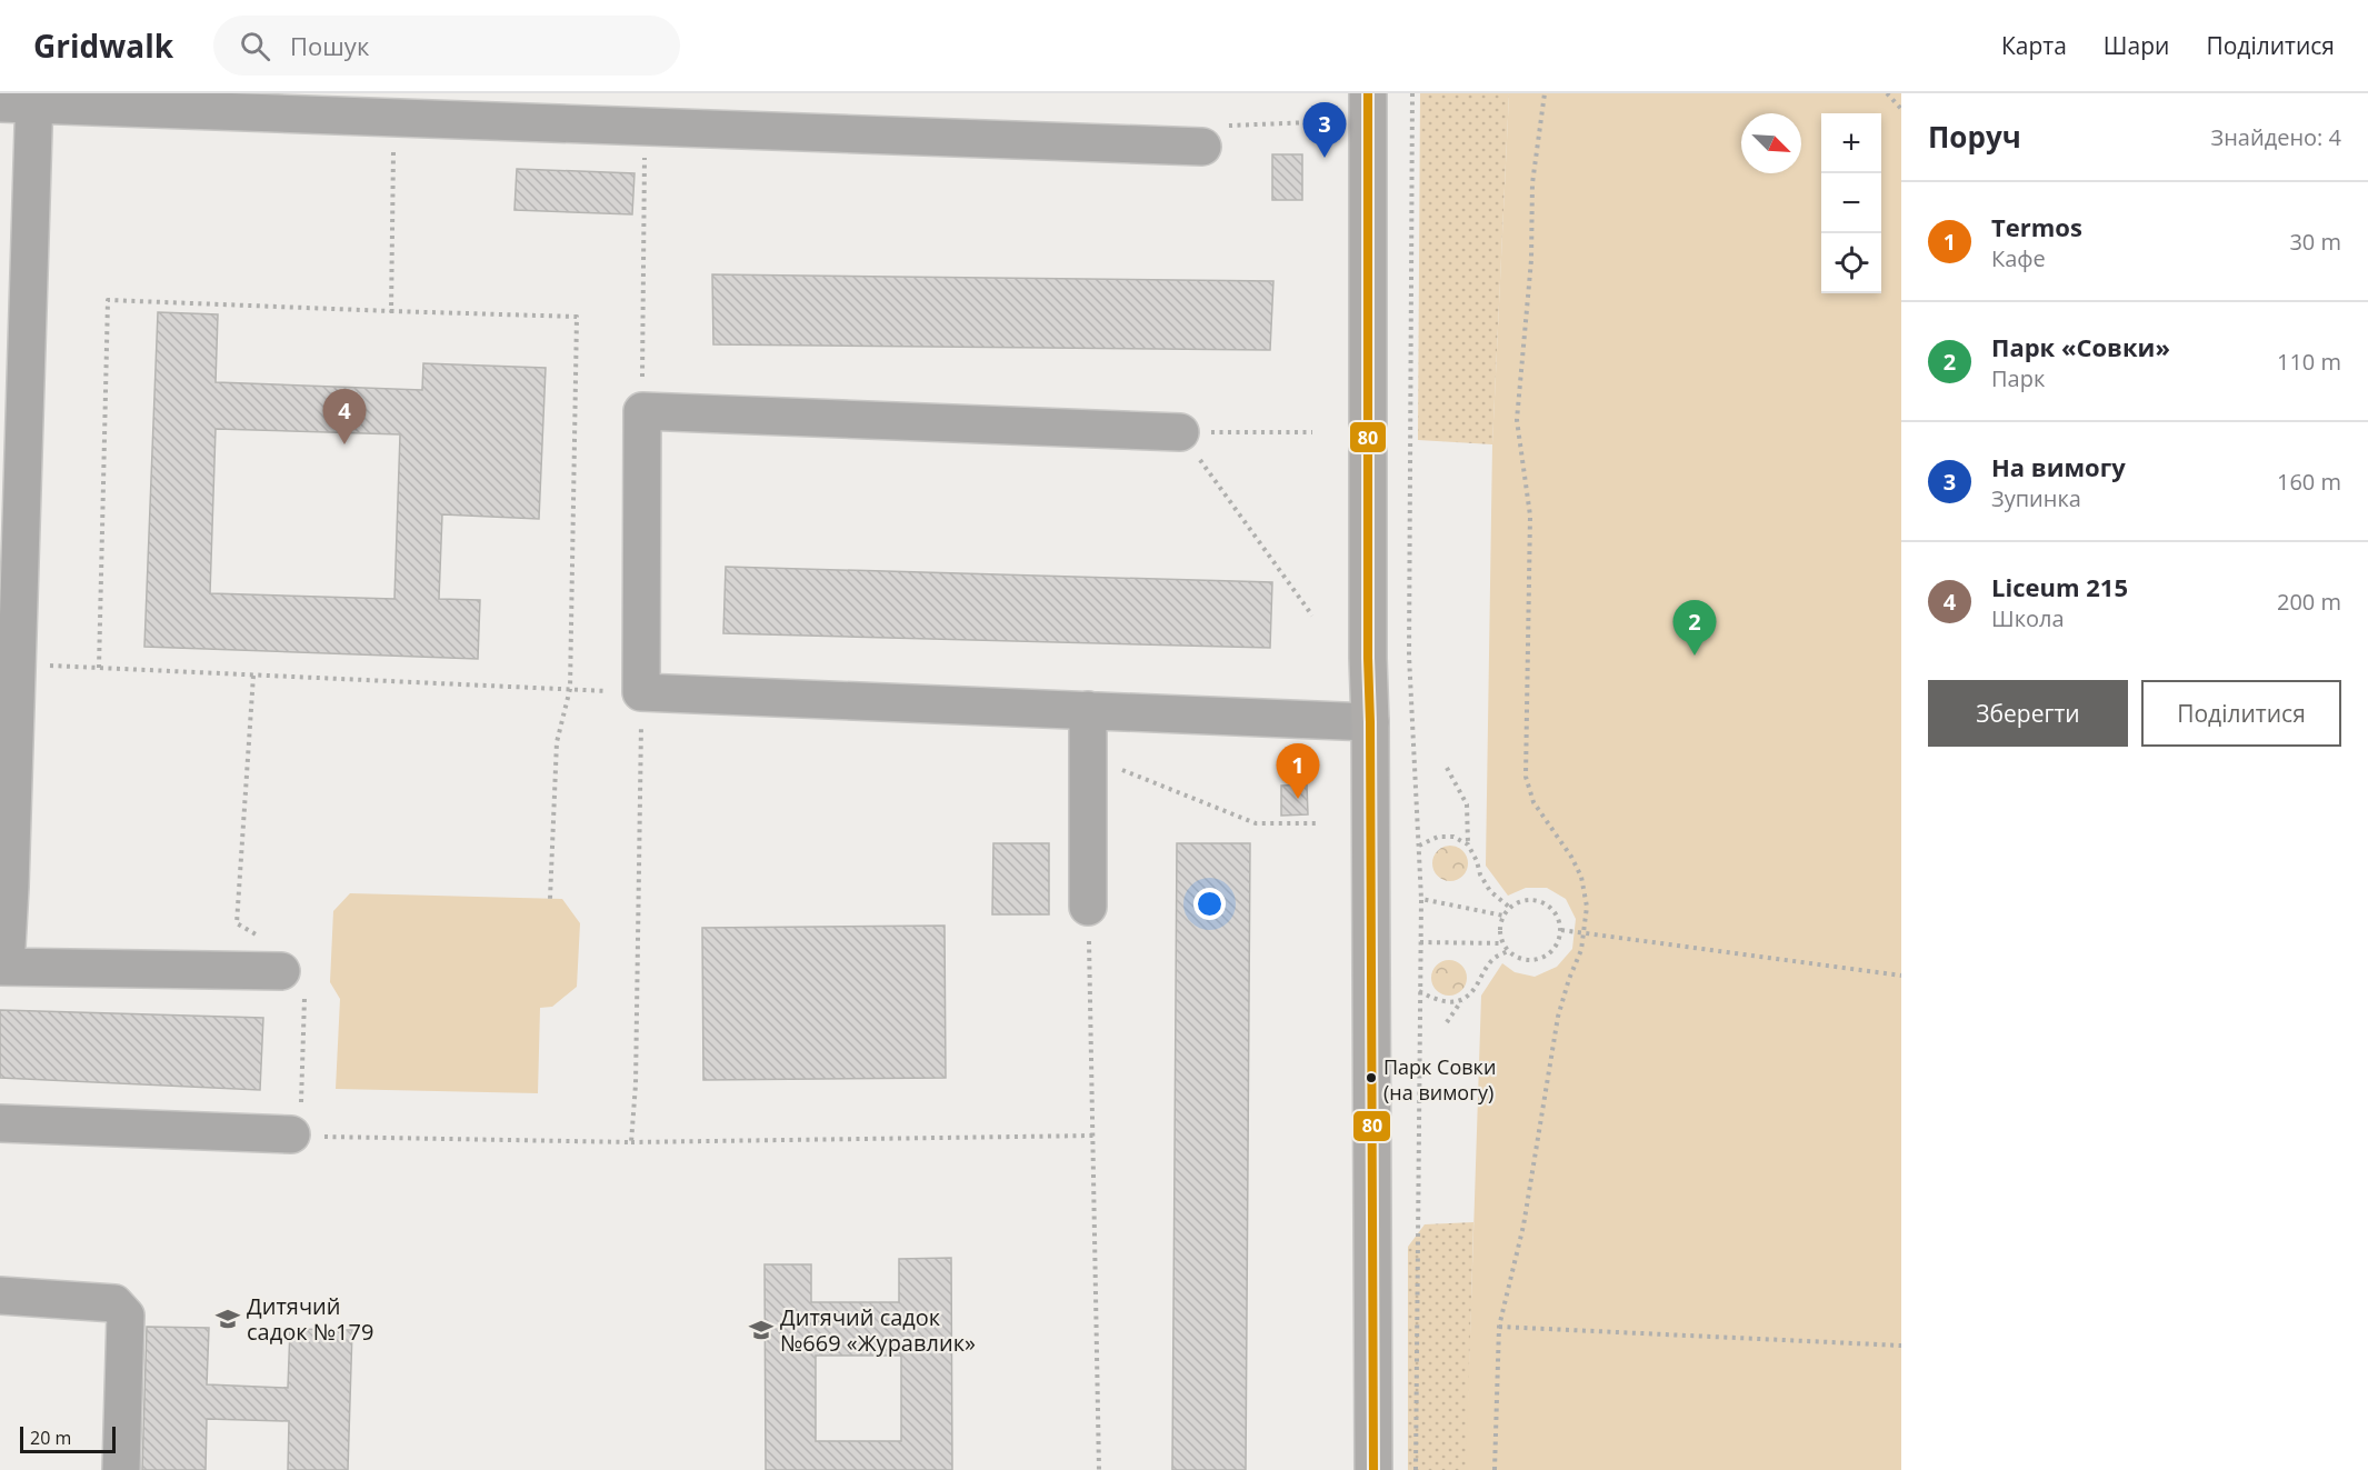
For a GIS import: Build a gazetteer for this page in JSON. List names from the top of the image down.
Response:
{
  "places": {
    "other": ["Парк Совки (на вимогу)"],
    "school or university": ["Дитячий садок №179", "Дитячий садок №669 «Журавлик»"]
  },
  "lines": ["transit line 80"],
  "scale_bar": "20 m",
  "north": "bottom right",
  "page": {
    "header": "Gridwalk",
    "search": "Пошук",
    "nav": ["Карта", "Шари", "Поділитися"],
    "heading": ["Поруч", "Знайдено: 4"],
    "pins": [
      "3",
      "4",
      "2",
      "1"
    ],
    "map_buttons": ["+", "−"],
    "list": [
      {
        "mark": "1",
        "name": "Termos",
        "note": "Кафе",
        "value": "30 m"
      },
      {
        "mark": "2",
        "name": "Парк «Совки»",
        "note": "Парк",
        "value": "110 m"
      },
      {
        "mark": "3",
        "name": "На вимогу",
        "note": "Зупинка",
        "value": "160 m"
      },
      {
        "mark": "4",
        "name": "Liceum 215",
        "note": "Школа",
        "value": "200 m"
      }
    ],
    "buttons": ["Зберегти", "Поділитися"],
    "scale": "20 m"
  }
}
